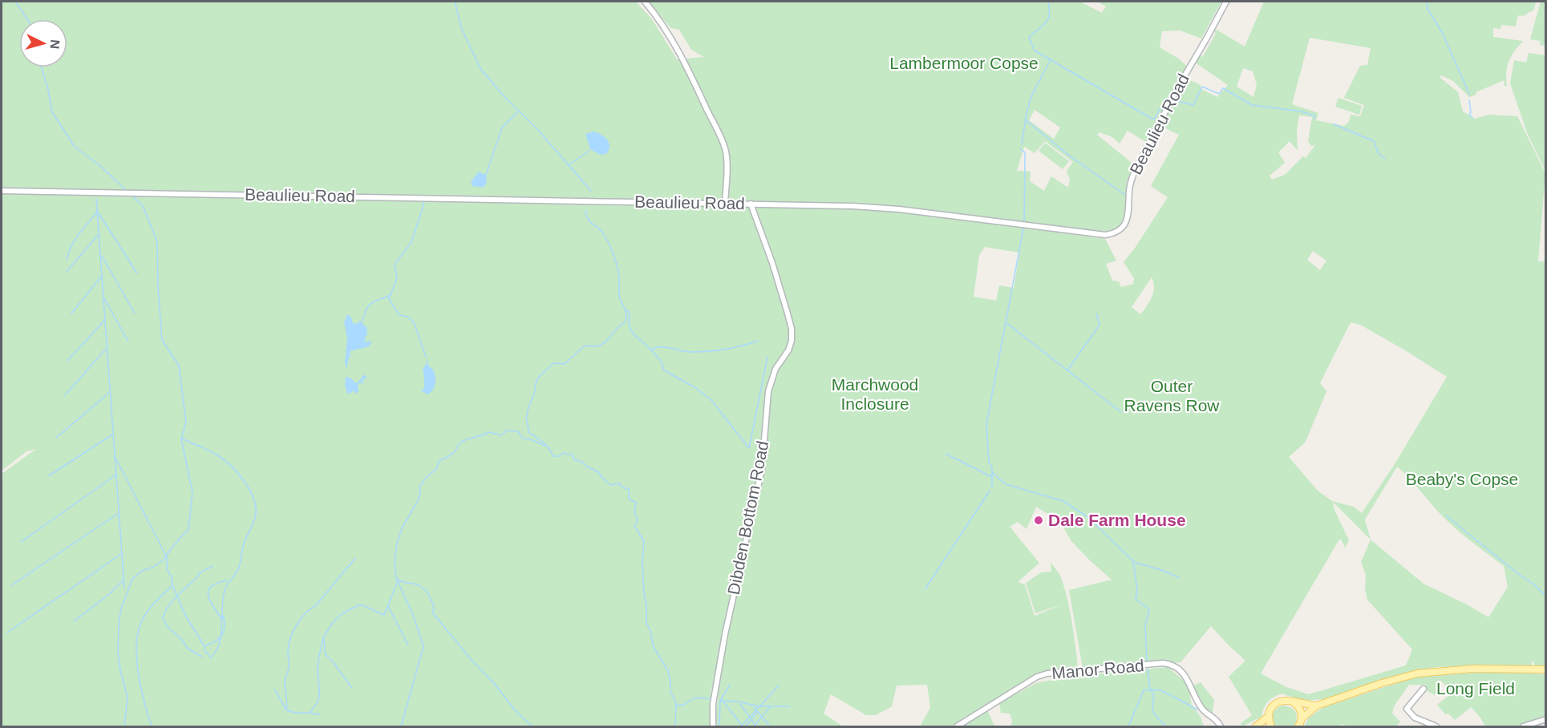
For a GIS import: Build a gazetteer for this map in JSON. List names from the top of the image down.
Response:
{
  "streets": {
    "street": ["Beaulieu Road", "Dibden Bottom Road", "Manor Road"]
  },
  "crossings": [
    ["Beaulieu Road", "Dibden Bottom Road"]
  ],
  "parks": [
    "Lambermoor Copse",
    "Marchwood Inclosure",
    "Outer Ravens Row",
    "Beaby's Copse",
    "Long Field"
  ],
  "places": ["Dale Farm House"],
  "north": "right"
}
